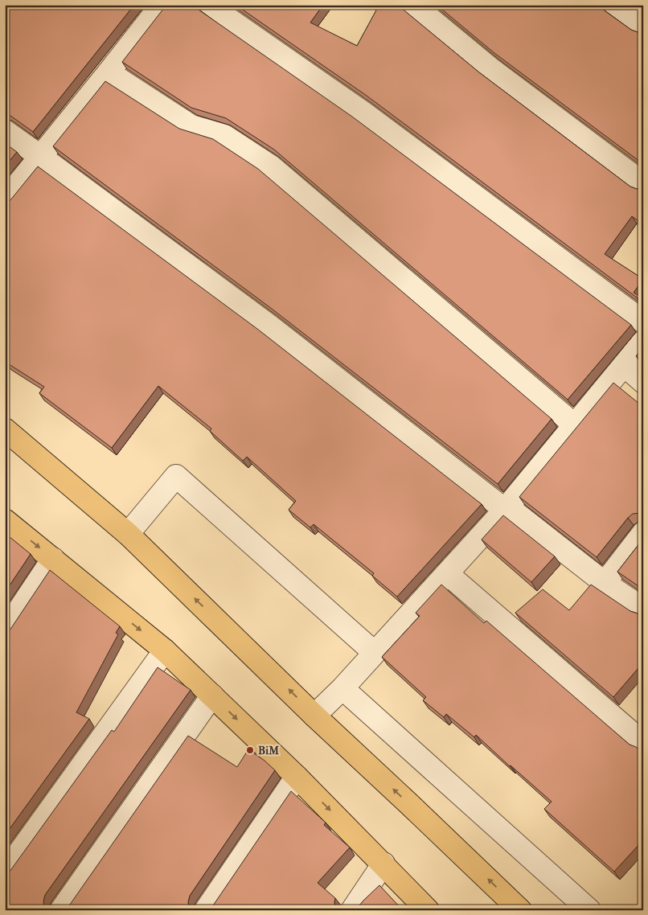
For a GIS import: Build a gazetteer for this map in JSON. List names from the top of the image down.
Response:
{
  "places": ["BiM"]
}
